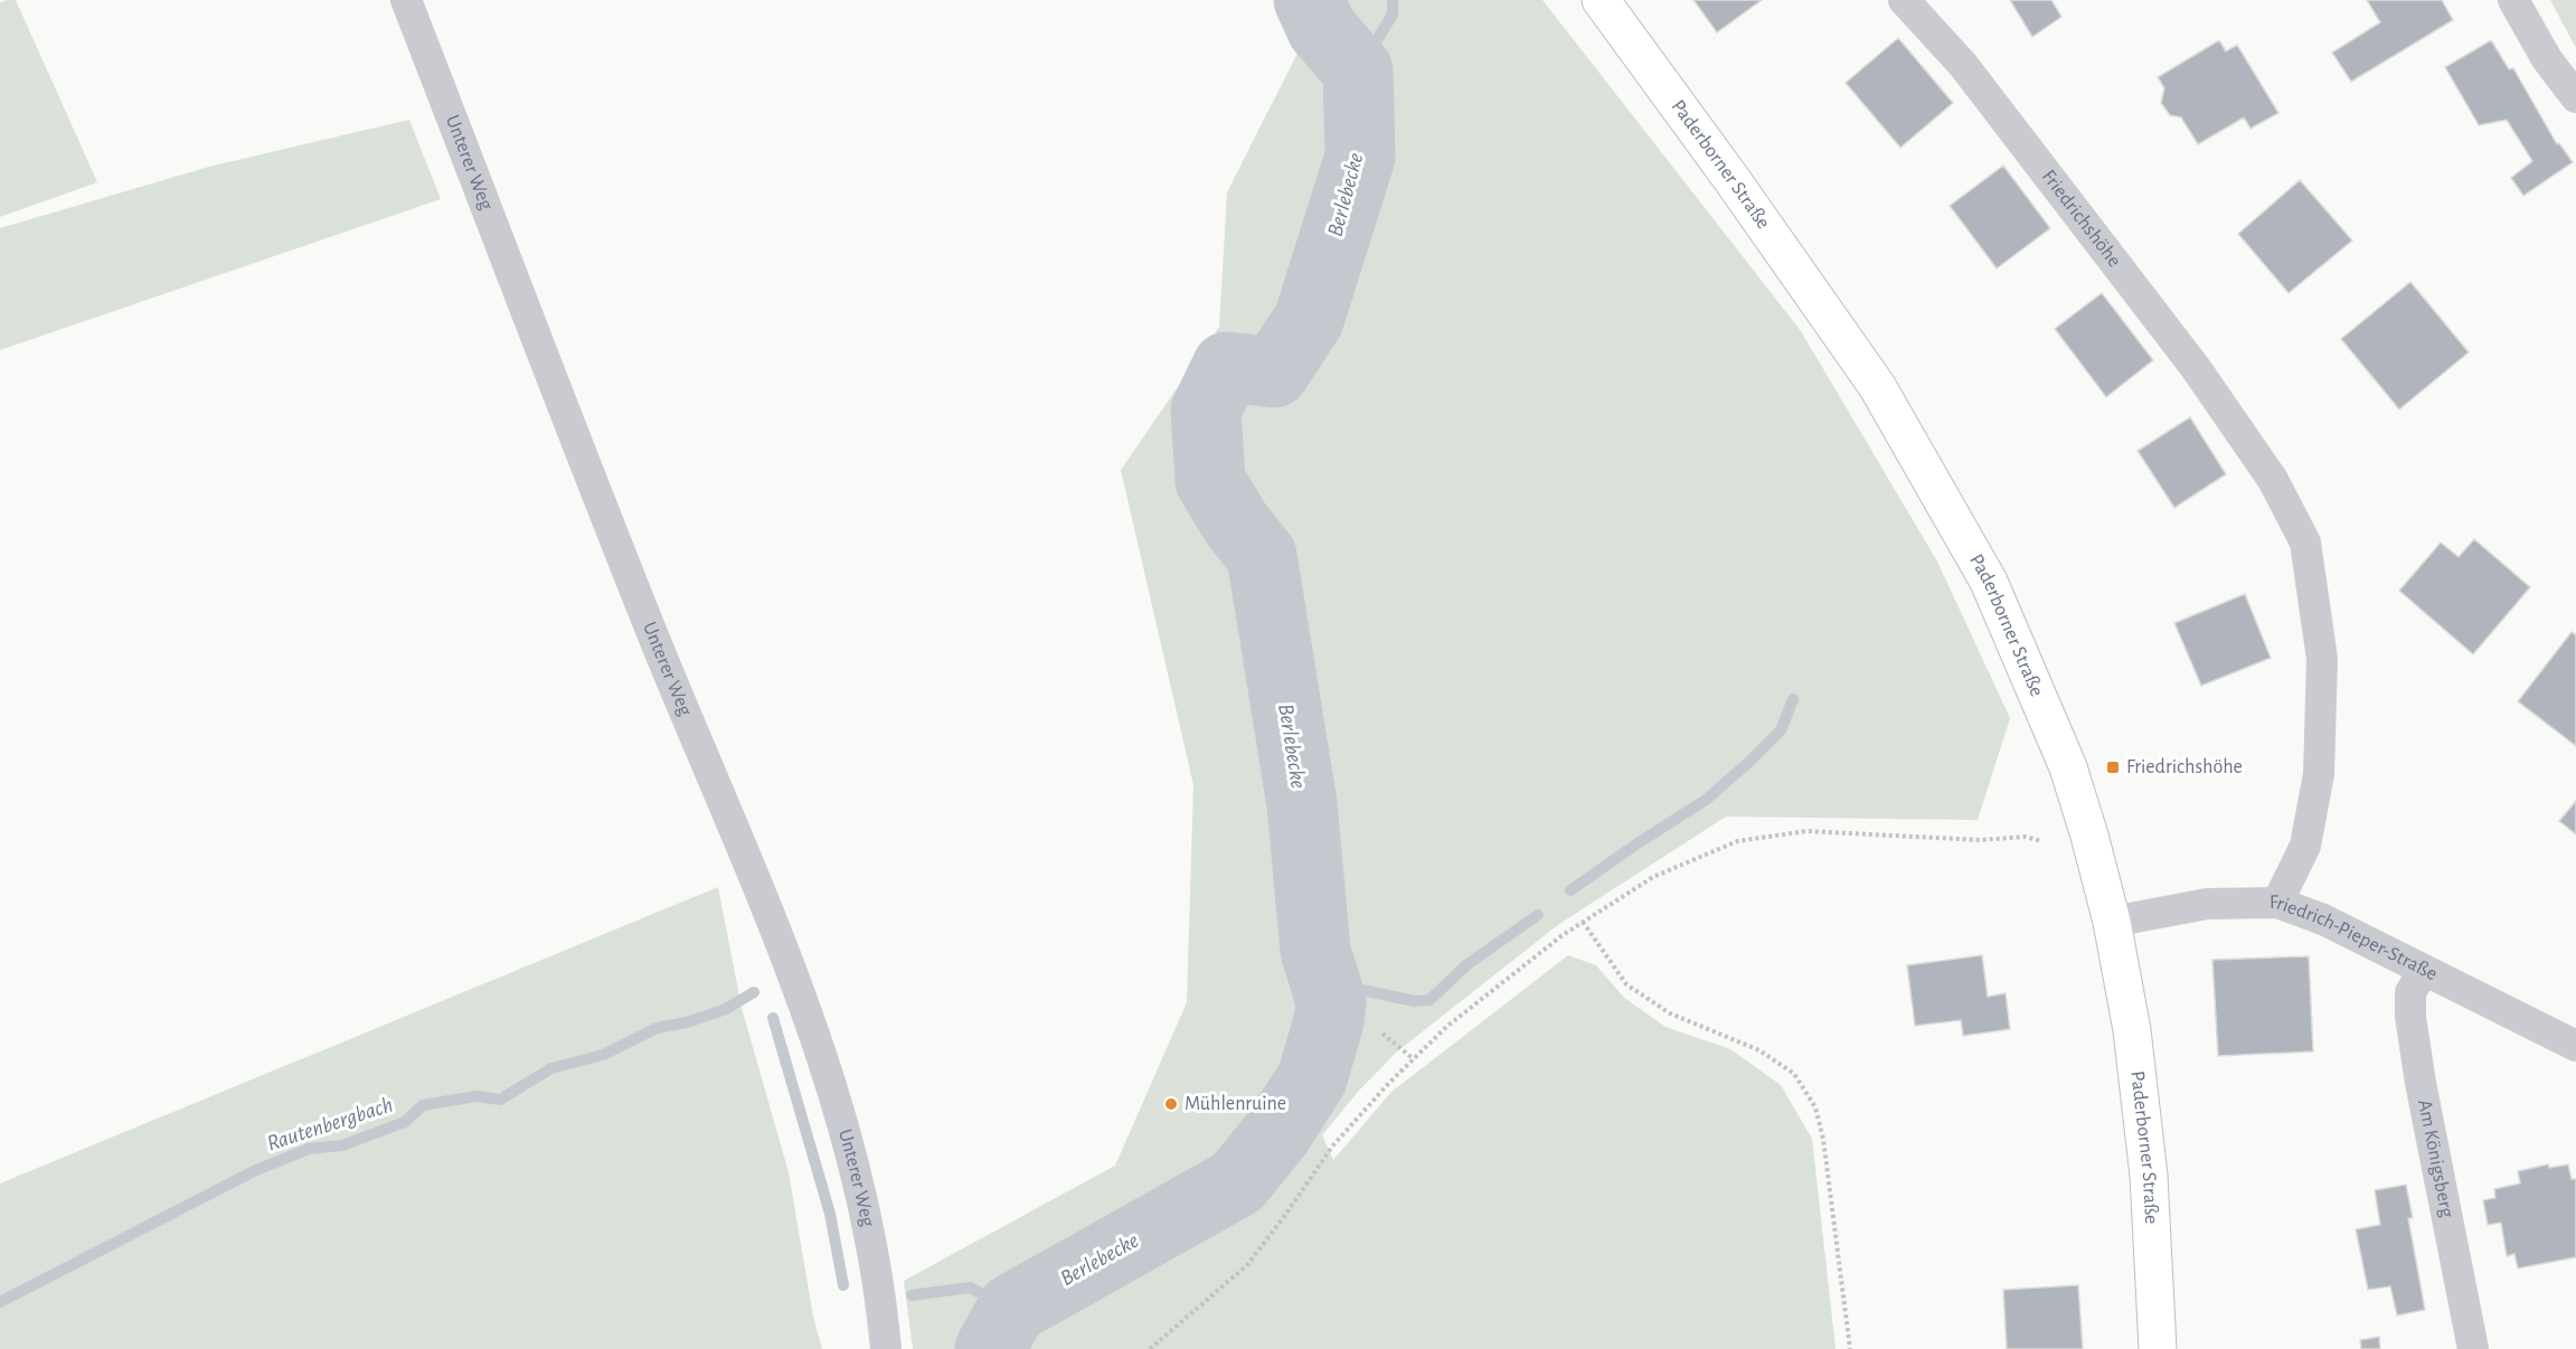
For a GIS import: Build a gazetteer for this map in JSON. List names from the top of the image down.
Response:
{
  "streets": {
    "main road": ["Paderborner Straße"],
    "street": [
      "Unterer Weg",
      "Friedrichshöhe",
      "Friedrich-Pieper-Straße",
      "Am Königsberg"
    ]
  },
  "crossings": [
    ["Paderborner Straße", "Friedrich-Pieper-Straße"],
    ["Friedrichshöhe", "Friedrich-Pieper-Straße"],
    ["Friedrich-Pieper-Straße", "Am Königsberg"]
  ],
  "water": ["Berlebecke", "Rautenbergbach"],
  "places": {
    "transit": ["Friedrichshöhe"],
    "other": ["Mühlenruine"]
  }
}
